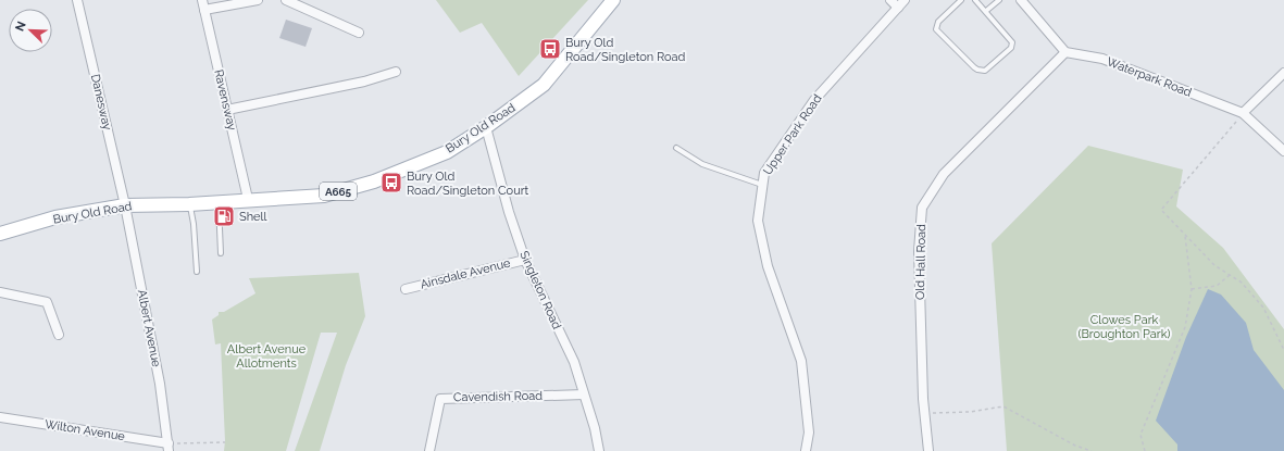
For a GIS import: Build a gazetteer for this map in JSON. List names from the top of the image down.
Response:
{
  "streets": {
    "main road": ["Bury Old Road", "A665"],
    "street": [
      "Waterpark Road",
      "Ravensway",
      "Danesway",
      "Upper Park Road",
      "Old Hall Road",
      "Ainsdale Avenue",
      "Singleton Road",
      "Albert Avenue",
      "Cavendish Road",
      "Wilton Avenue"
    ]
  },
  "crossings": [
    ["Waterpark Road", "Old Hall Road"],
    ["Ravensway", "Bury Old Road"],
    ["Danesway", "Bury Old Road"],
    ["Danesway", "Albert Avenue"],
    ["Bury Old Road", "Singleton Road"],
    ["Bury Old Road", "Albert Avenue"],
    ["Ainsdale Avenue", "Singleton Road"],
    ["Singleton Road", "Cavendish Road"],
    ["Albert Avenue", "Wilton Avenue"]
  ],
  "parks": ["Clowes Park (Broughton Park)", "Albert Avenue Allotments"],
  "places": {
    "bus stop": ["Bury Old Road/Singleton Road", "Bury Old Road/Singleton Court"],
    "fuel station": ["Shell"]
  },
  "north": "top left"
}
